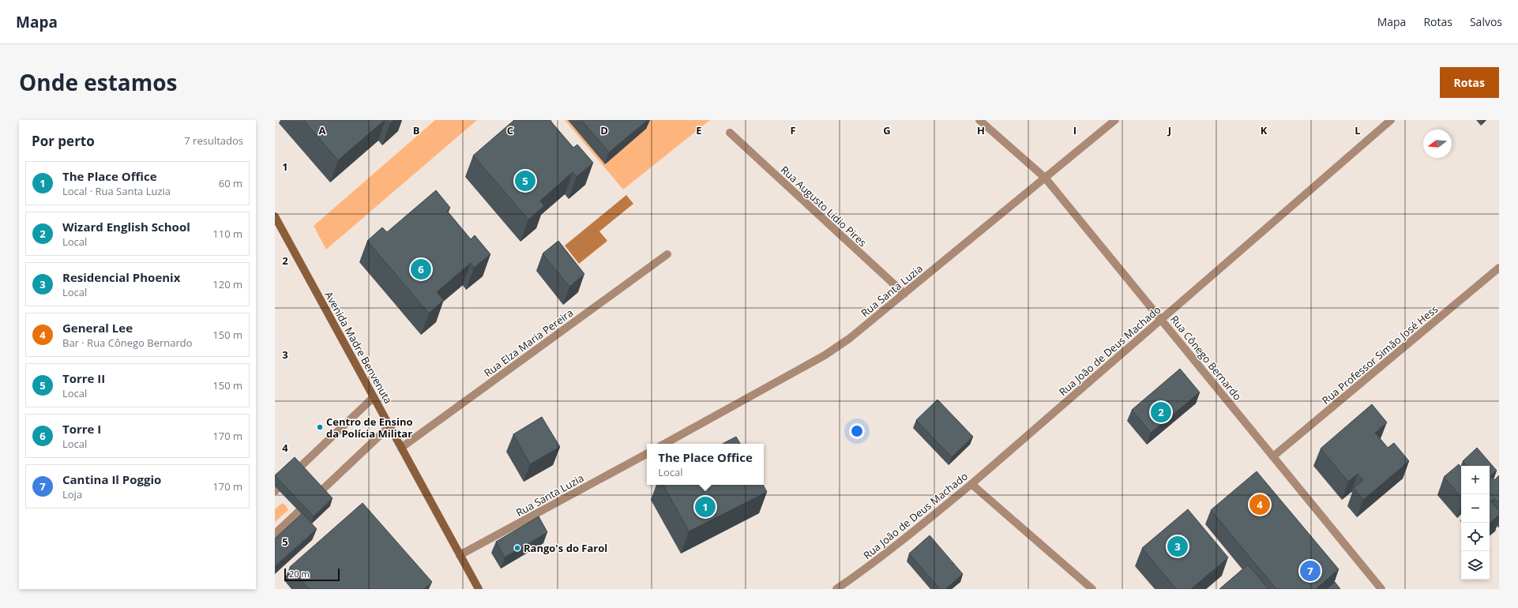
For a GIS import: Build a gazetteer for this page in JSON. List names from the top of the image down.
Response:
{
  "streets": {
    "main road": ["Avenida Madre Benvenuta"],
    "street": [
      "Rua Augusto Lídio Pires",
      "Rua Santa Luzia",
      "Rua Elza Maria Pereira",
      "Rua João de Deus Machado",
      "Rua Professor Simão José Hess",
      "Rua Cônego Bernardo"
    ]
  },
  "crossings": [
    ["Rua Augusto Lídio Pires", "Rua Santa Luzia"],
    ["Rua Santa Luzia", "Avenida Madre Benvenuta"],
    ["Rua Santa Luzia", "Rua Cônego Bernardo"],
    ["Rua Elza Maria Pereira", "Avenida Madre Benvenuta"],
    ["Rua João de Deus Machado", "Rua Cônego Bernardo"],
    ["Rua Professor Simão José Hess", "Rua Cônego Bernardo"]
  ],
  "places": ["Centro de Ensino da Polícia Militar", "Rango's do Farol"],
  "scale_bar": "20 m",
  "north": "left",
  "page": {
    "header": "Mapa",
    "nav": ["Mapa", "Rotas", "Salvos"],
    "title": "Onde estamos",
    "buttons": "Rotas",
    "heading": ["Por perto", "7 resultados"],
    "list": [
      {
        "mark": "1",
        "name": "The Place Office",
        "note": "Local · Rua Santa Luzia",
        "value": "60 m"
      },
      {
        "mark": "2",
        "name": "Wizard English School",
        "note": "Local",
        "value": "110 m"
      },
      {
        "mark": "3",
        "name": "Residencial Phoenix",
        "note": "Local",
        "value": "120 m"
      },
      {
        "mark": "4",
        "name": "General Lee",
        "note": "Bar · Rua Cônego Bernardo",
        "value": "150 m"
      },
      {
        "mark": "5",
        "name": "Torre II",
        "note": "Local",
        "value": "150 m"
      },
      {
        "mark": "6",
        "name": "Torre I",
        "note": "Local",
        "value": "170 m"
      },
      {
        "mark": "7",
        "name": "Cantina Il Poggio",
        "note": "Loja",
        "value": "170 m"
      }
    ],
    "pins": [
      "5",
      "6",
      "2",
      "4",
      "1",
      "3",
      "7"
    ],
    "popup": ["The Place Office", "Local"],
    "map_buttons": ["+", "−"],
    "scale": "20 m"
  },
  "grid": {
    "columns": [
      "A",
      "B",
      "C",
      "D",
      "E",
      "F",
      "G",
      "H",
      "I",
      "J",
      "K",
      "L"
    ],
    "rows": [
      "1",
      "2",
      "3",
      "4",
      "5"
    ]
  }
}
